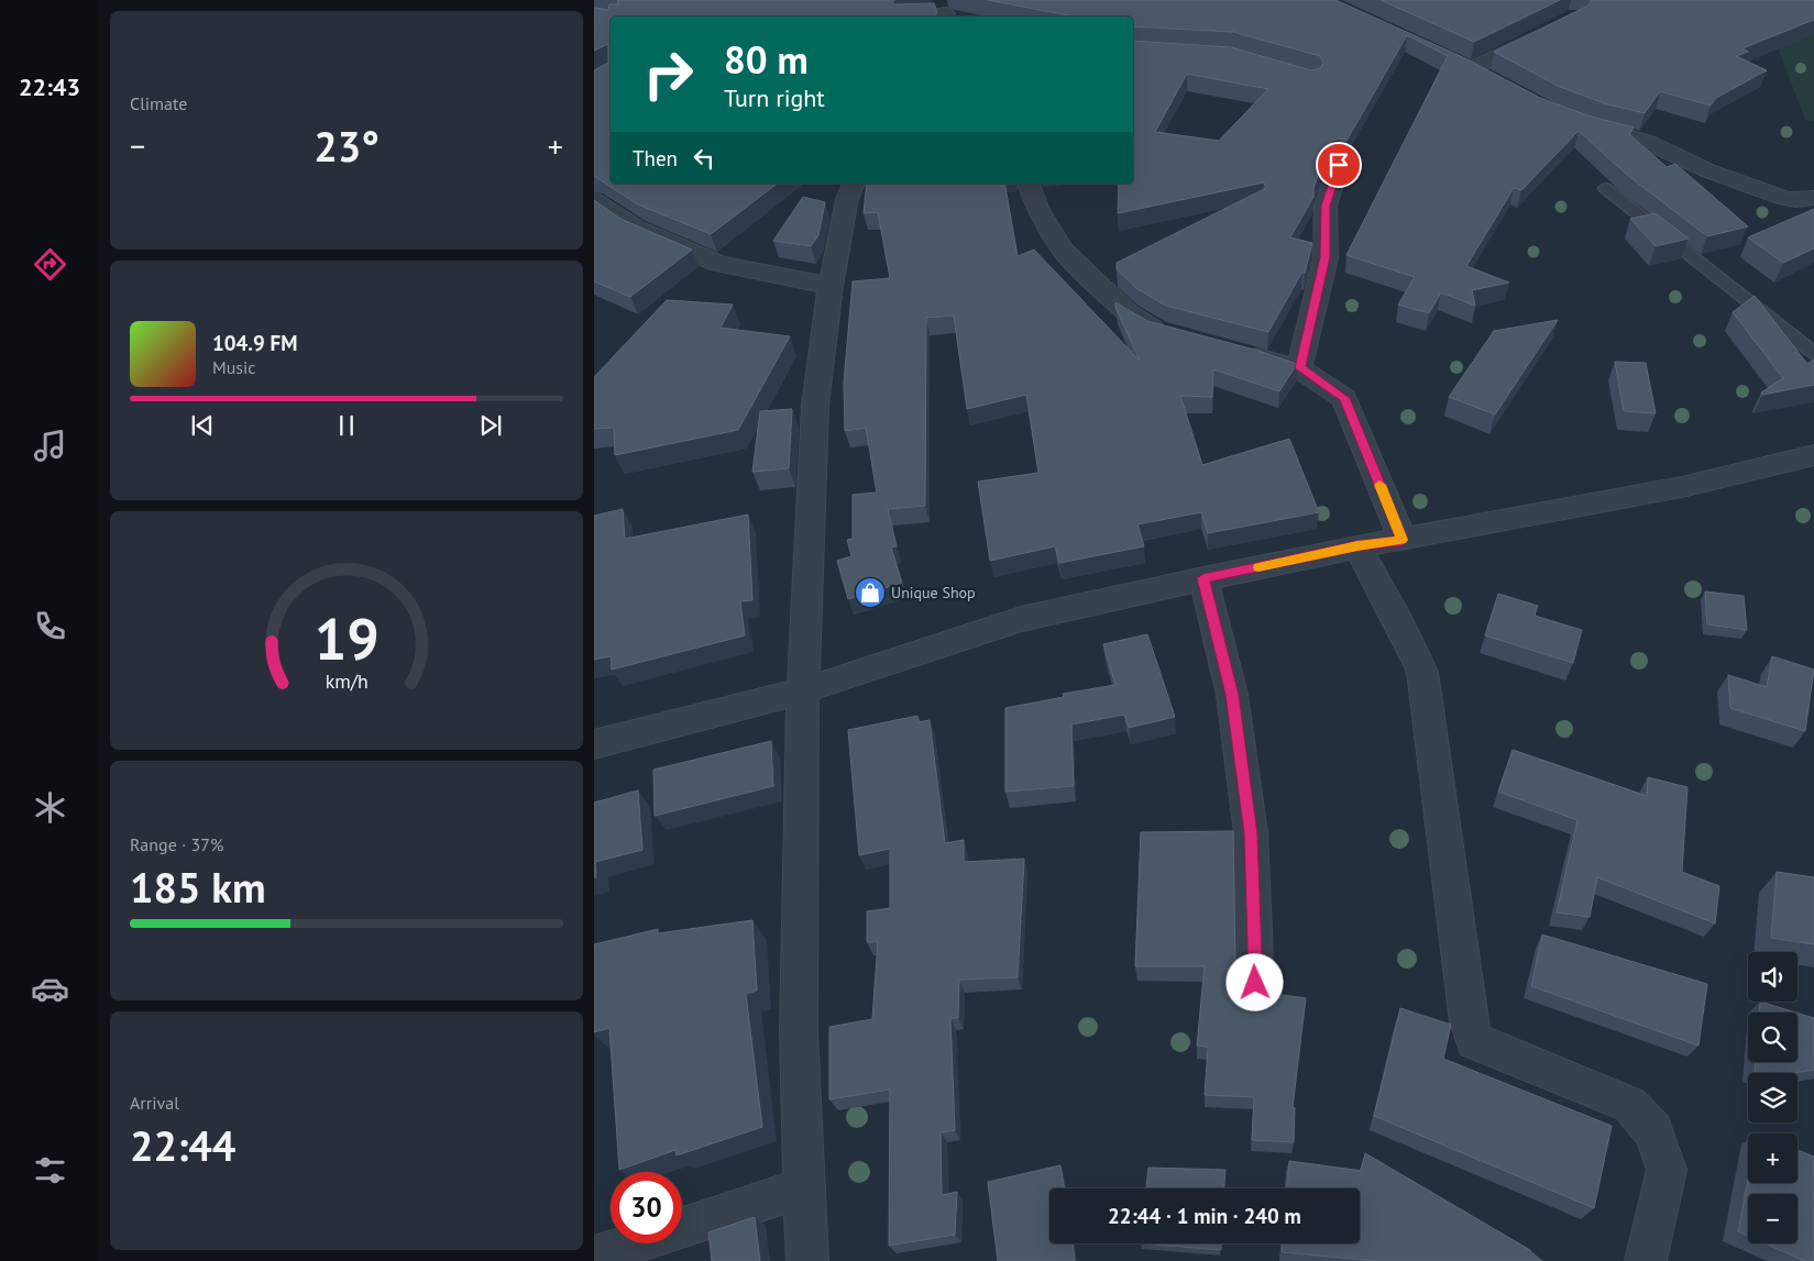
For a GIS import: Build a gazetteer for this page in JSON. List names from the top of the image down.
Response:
{
  "places": {
    "shop": ["Unique Shop"]
  },
  "page": {
    "tabs": "22:43",
    "tile": [
      "Climate",
      ["Range · 37%", "185 km"],
      ["Arrival", "22:44"]
    ],
    "turn": ["80 m", "Turn right"],
    "heat": ["−", "23°", "+"],
    "then": "Then",
    "song": ["104.9 FM", "Music"],
    "map_buttons": ["+", "−"],
    "limit": "30",
    "trip": "22:44 · 1 min · 240 m",
    "gauge": ["19", "km/h"]
  }
}
